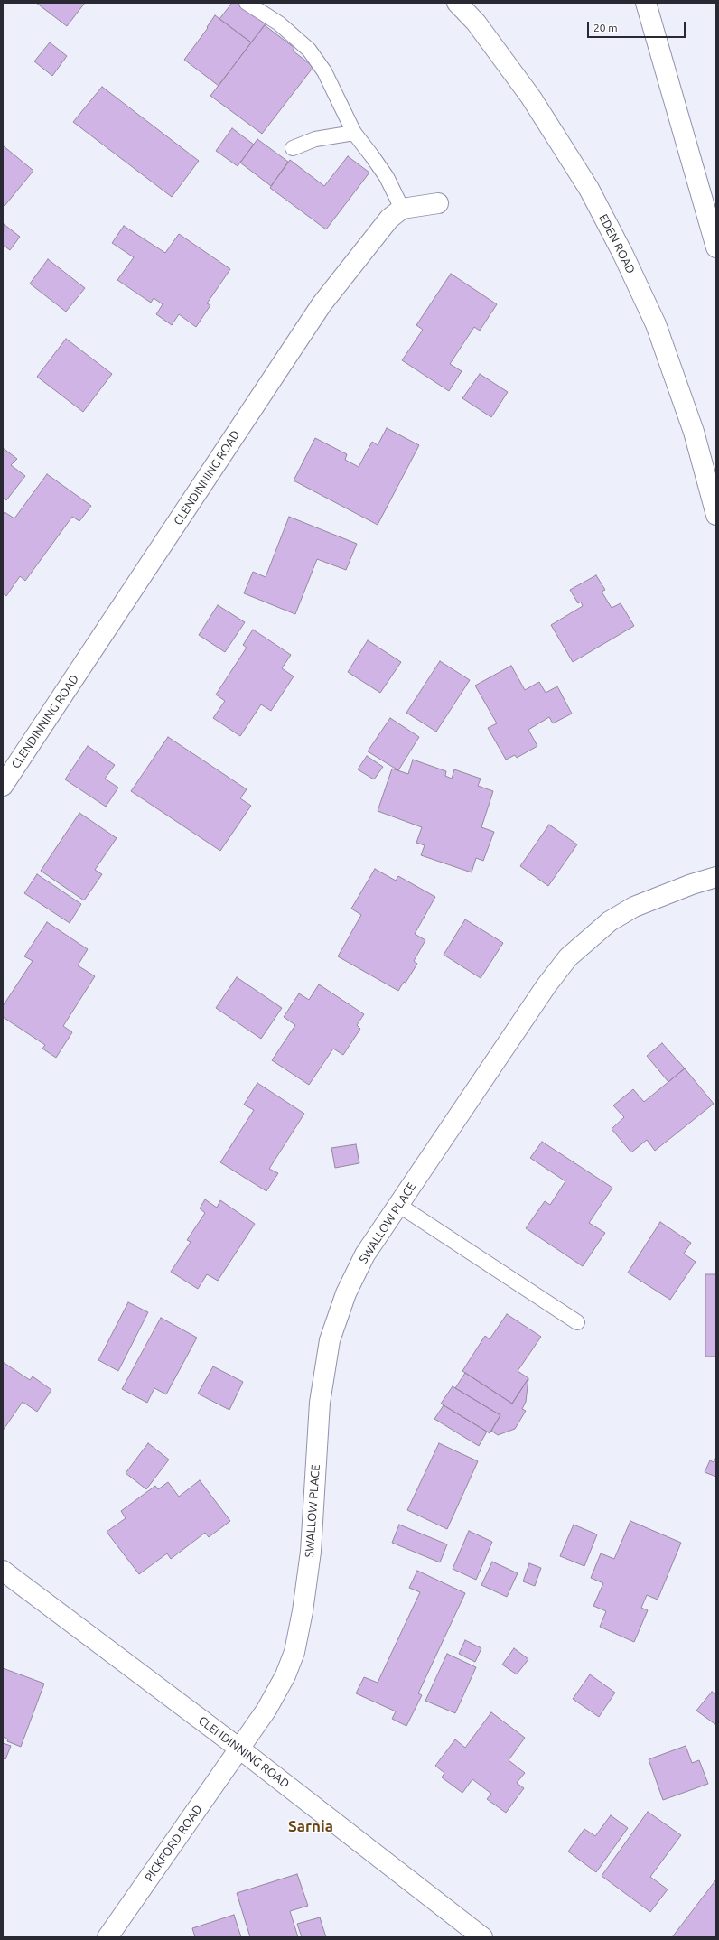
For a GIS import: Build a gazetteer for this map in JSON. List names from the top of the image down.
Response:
{
  "streets": {
    "main road": [
      "EDEN ROAD",
      "CLENDINNING ROAD",
      "SWALLOW PLACE",
      "PICKFORD ROAD"
    ]
  },
  "crossings": [
    ["CLENDINNING ROAD", "SWALLOW PLACE"],
    ["CLENDINNING ROAD", "PICKFORD ROAD"],
    ["SWALLOW PLACE", "PICKFORD ROAD"]
  ],
  "districts": ["Sarnia"],
  "scale_bar": "20 m"
}
